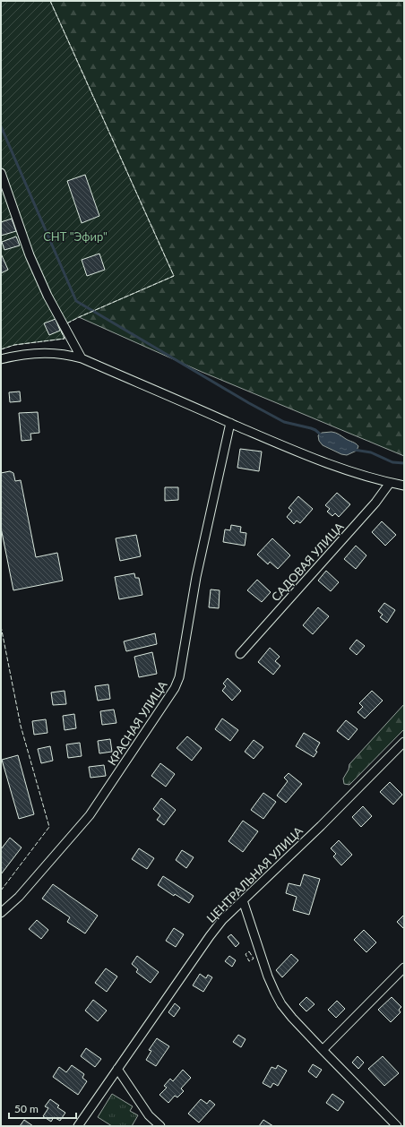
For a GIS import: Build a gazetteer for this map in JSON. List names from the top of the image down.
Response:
{
  "streets": {
    "street": ["САДОВАЯ УЛИЦА", "КРАСНАЯ УЛИЦА", "ЦЕНТРАЛЬНАЯ УЛИЦА"]
  },
  "parks": ["СНТ \"Эфир\""],
  "scale_bar": "50 m"
}
